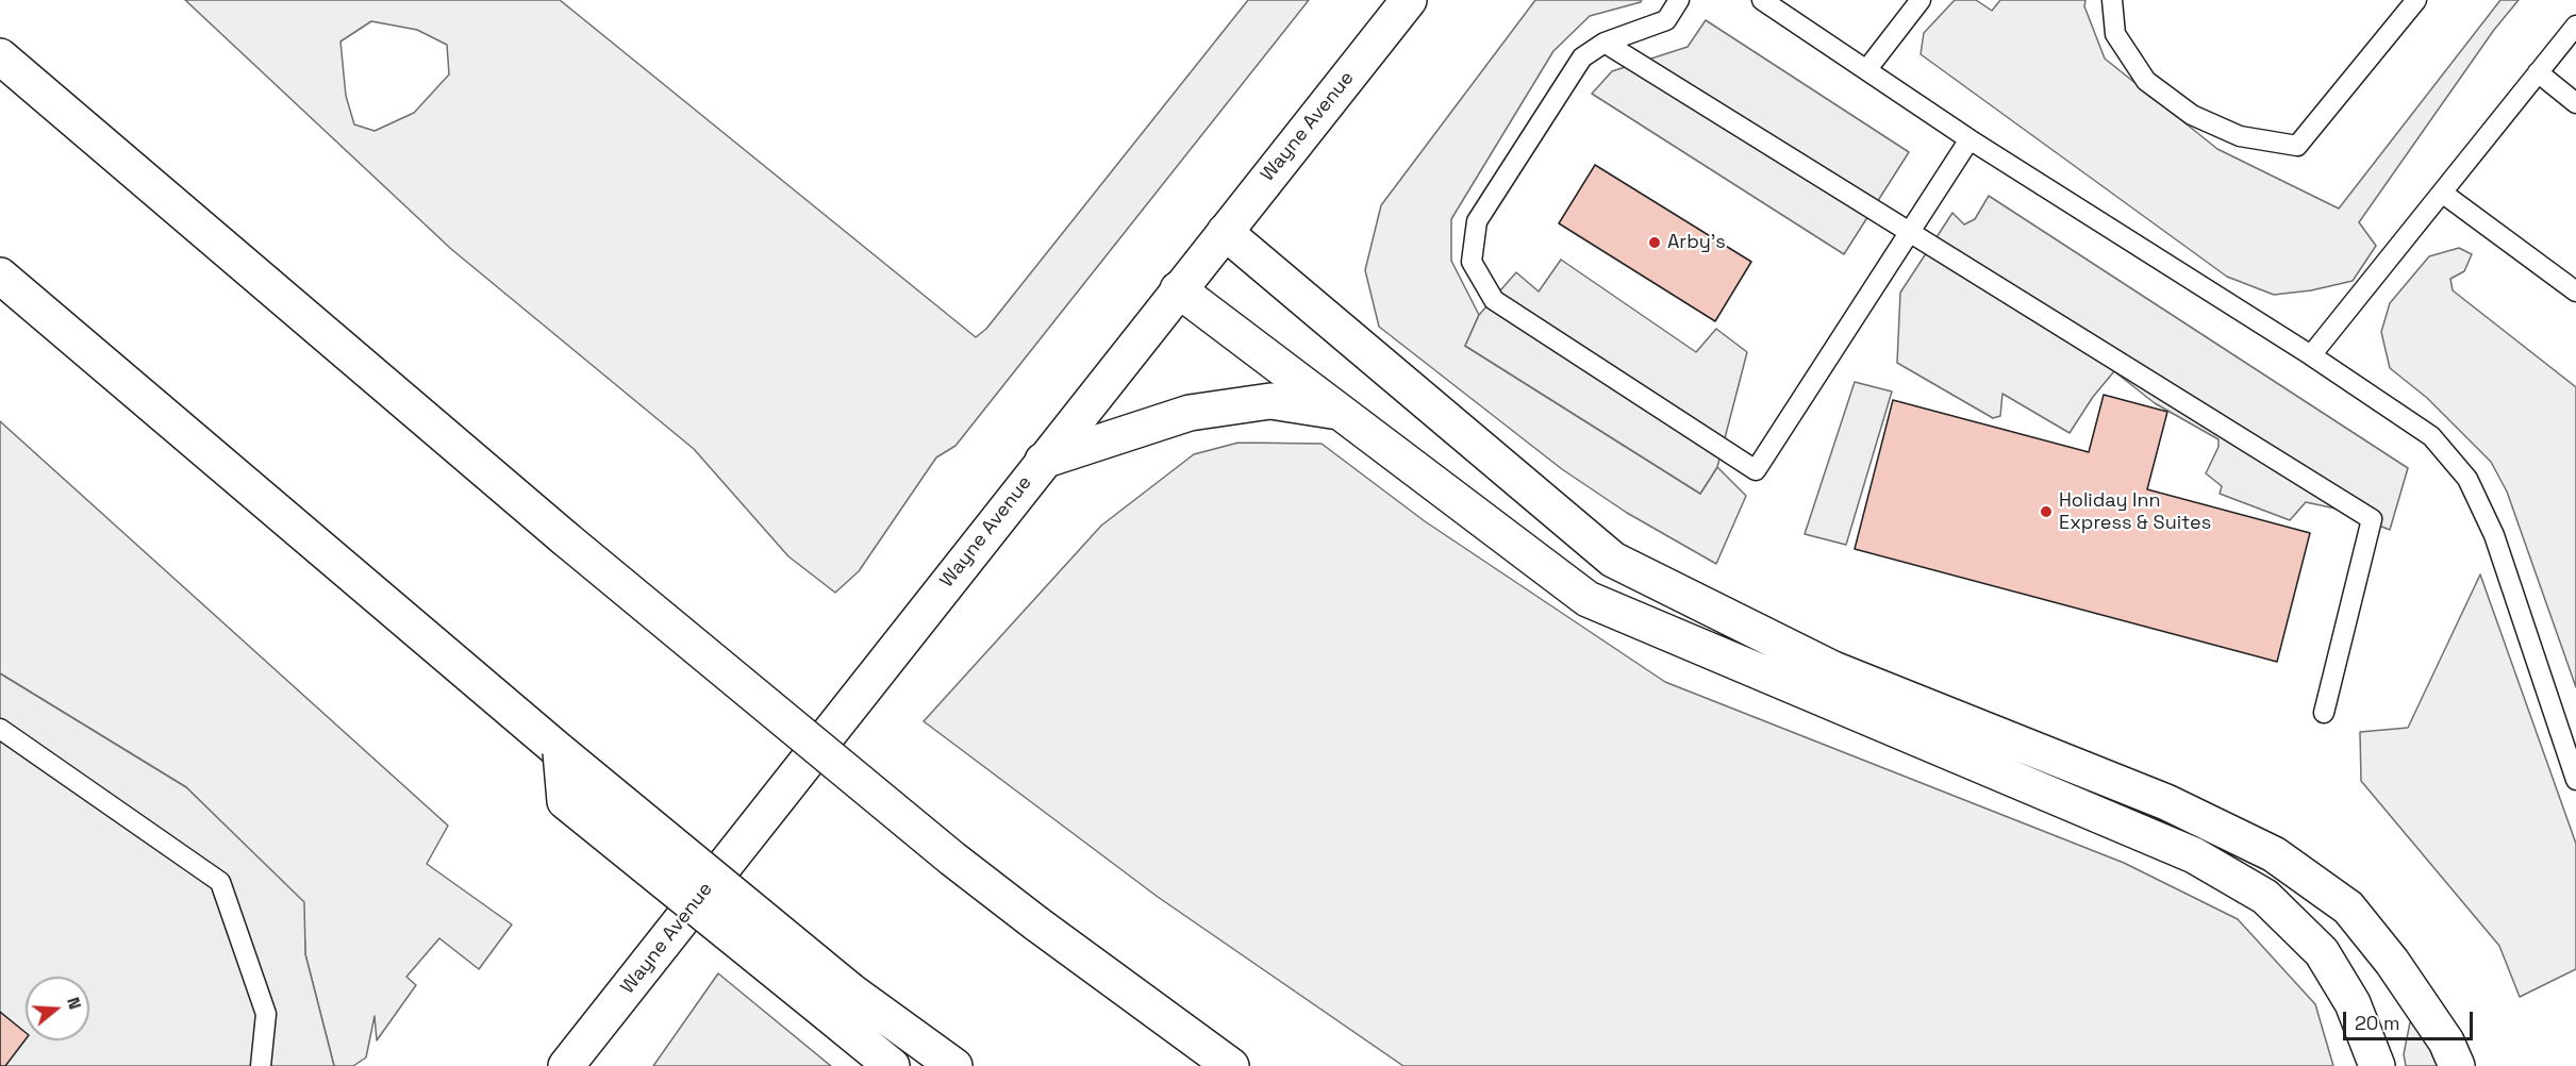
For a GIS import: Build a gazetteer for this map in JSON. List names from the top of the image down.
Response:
{
  "streets": {
    "main road": ["Wayne Avenue"]
  },
  "places": ["Arby's", "Holiday Inn Express & Suites"],
  "scale_bar": "20 m",
  "north": "right"
}
